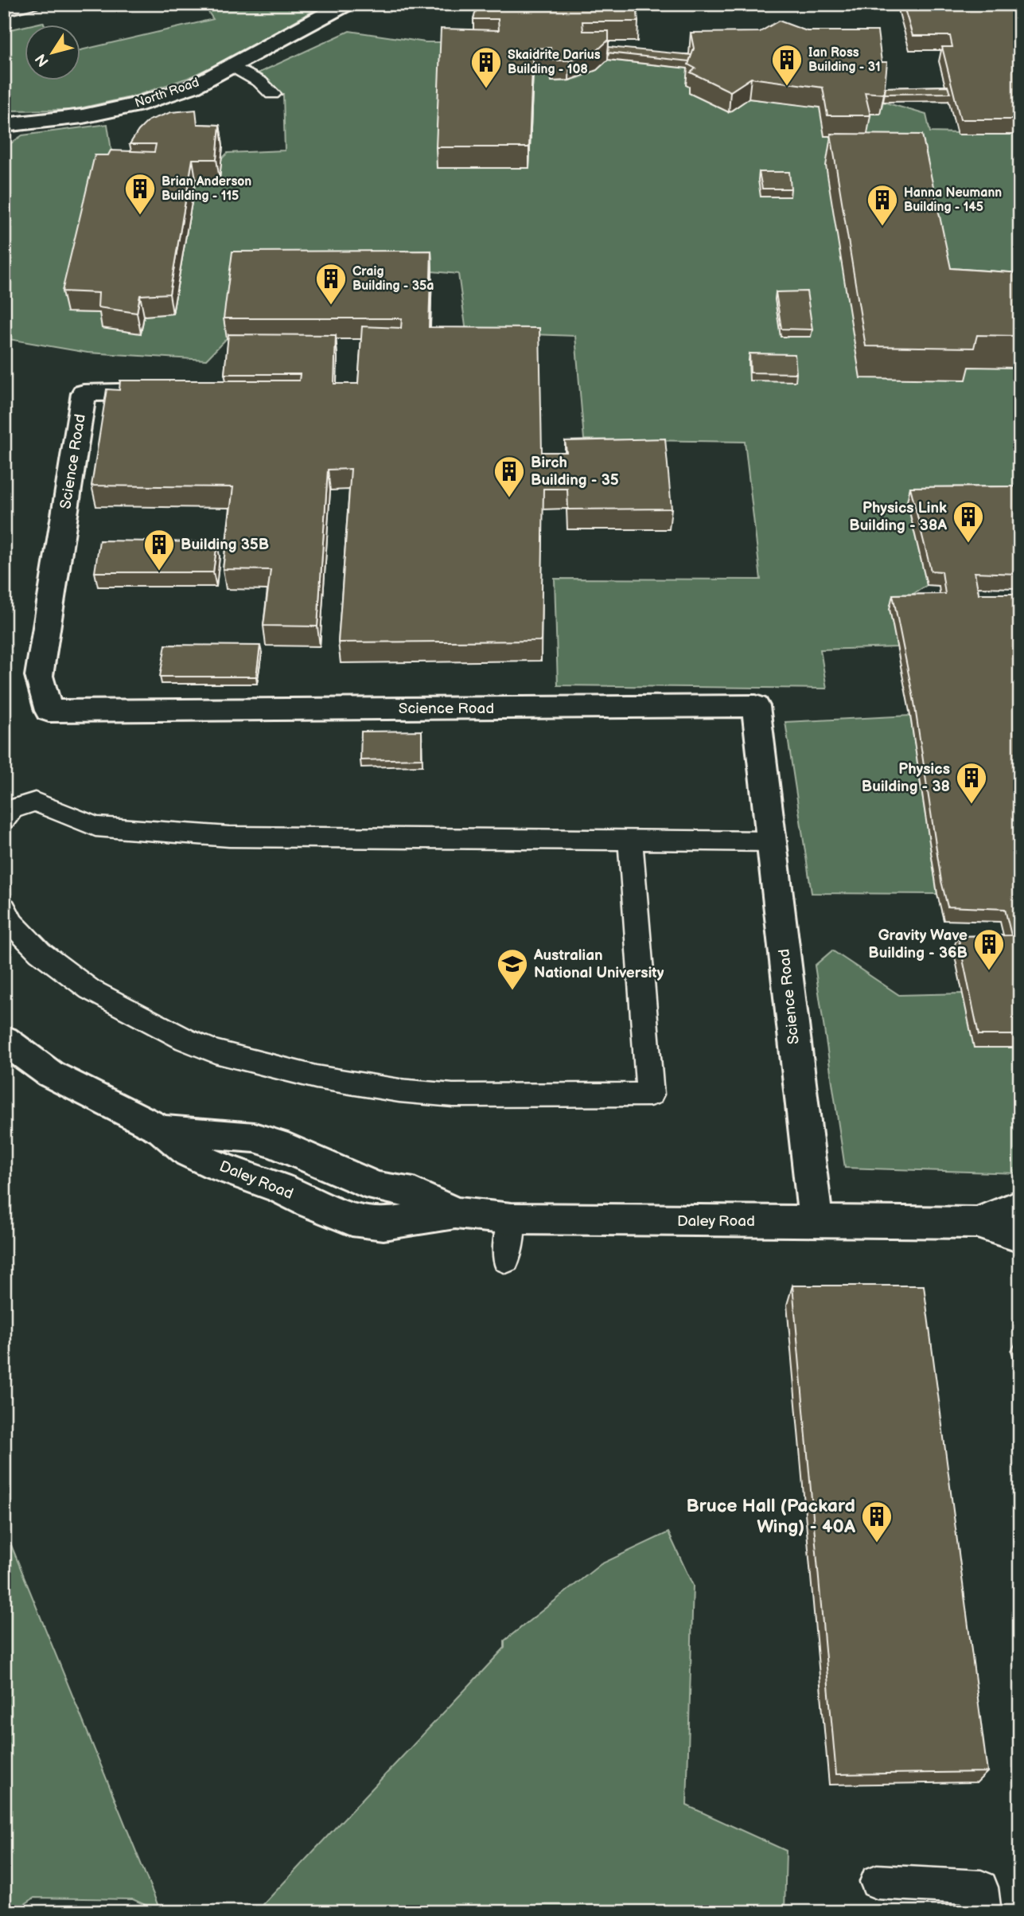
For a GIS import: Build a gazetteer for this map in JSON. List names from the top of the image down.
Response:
{
  "streets": {
    "street": ["North Road", "Science Road", "Daley Road"]
  },
  "crossings": [
    ["Science Road", "Daley Road"]
  ],
  "places": {
    "building": [
      "Ian Ross Building - 31",
      "Skaidrite Darius Building - 108",
      "Brian Anderson Building - 115",
      "Hanna Neumann Building - 145",
      "Craig Building - 35a",
      "Birch Building - 35",
      "Physics Link Building - 38A",
      "Building 35B",
      "Physics Building - 38",
      "Gravity Wave Building - 36B",
      "Bruce Hall (Packard Wing) - 40A"
    ],
    "school or university": ["Australian National University"]
  },
  "north": "bottom left"
}
